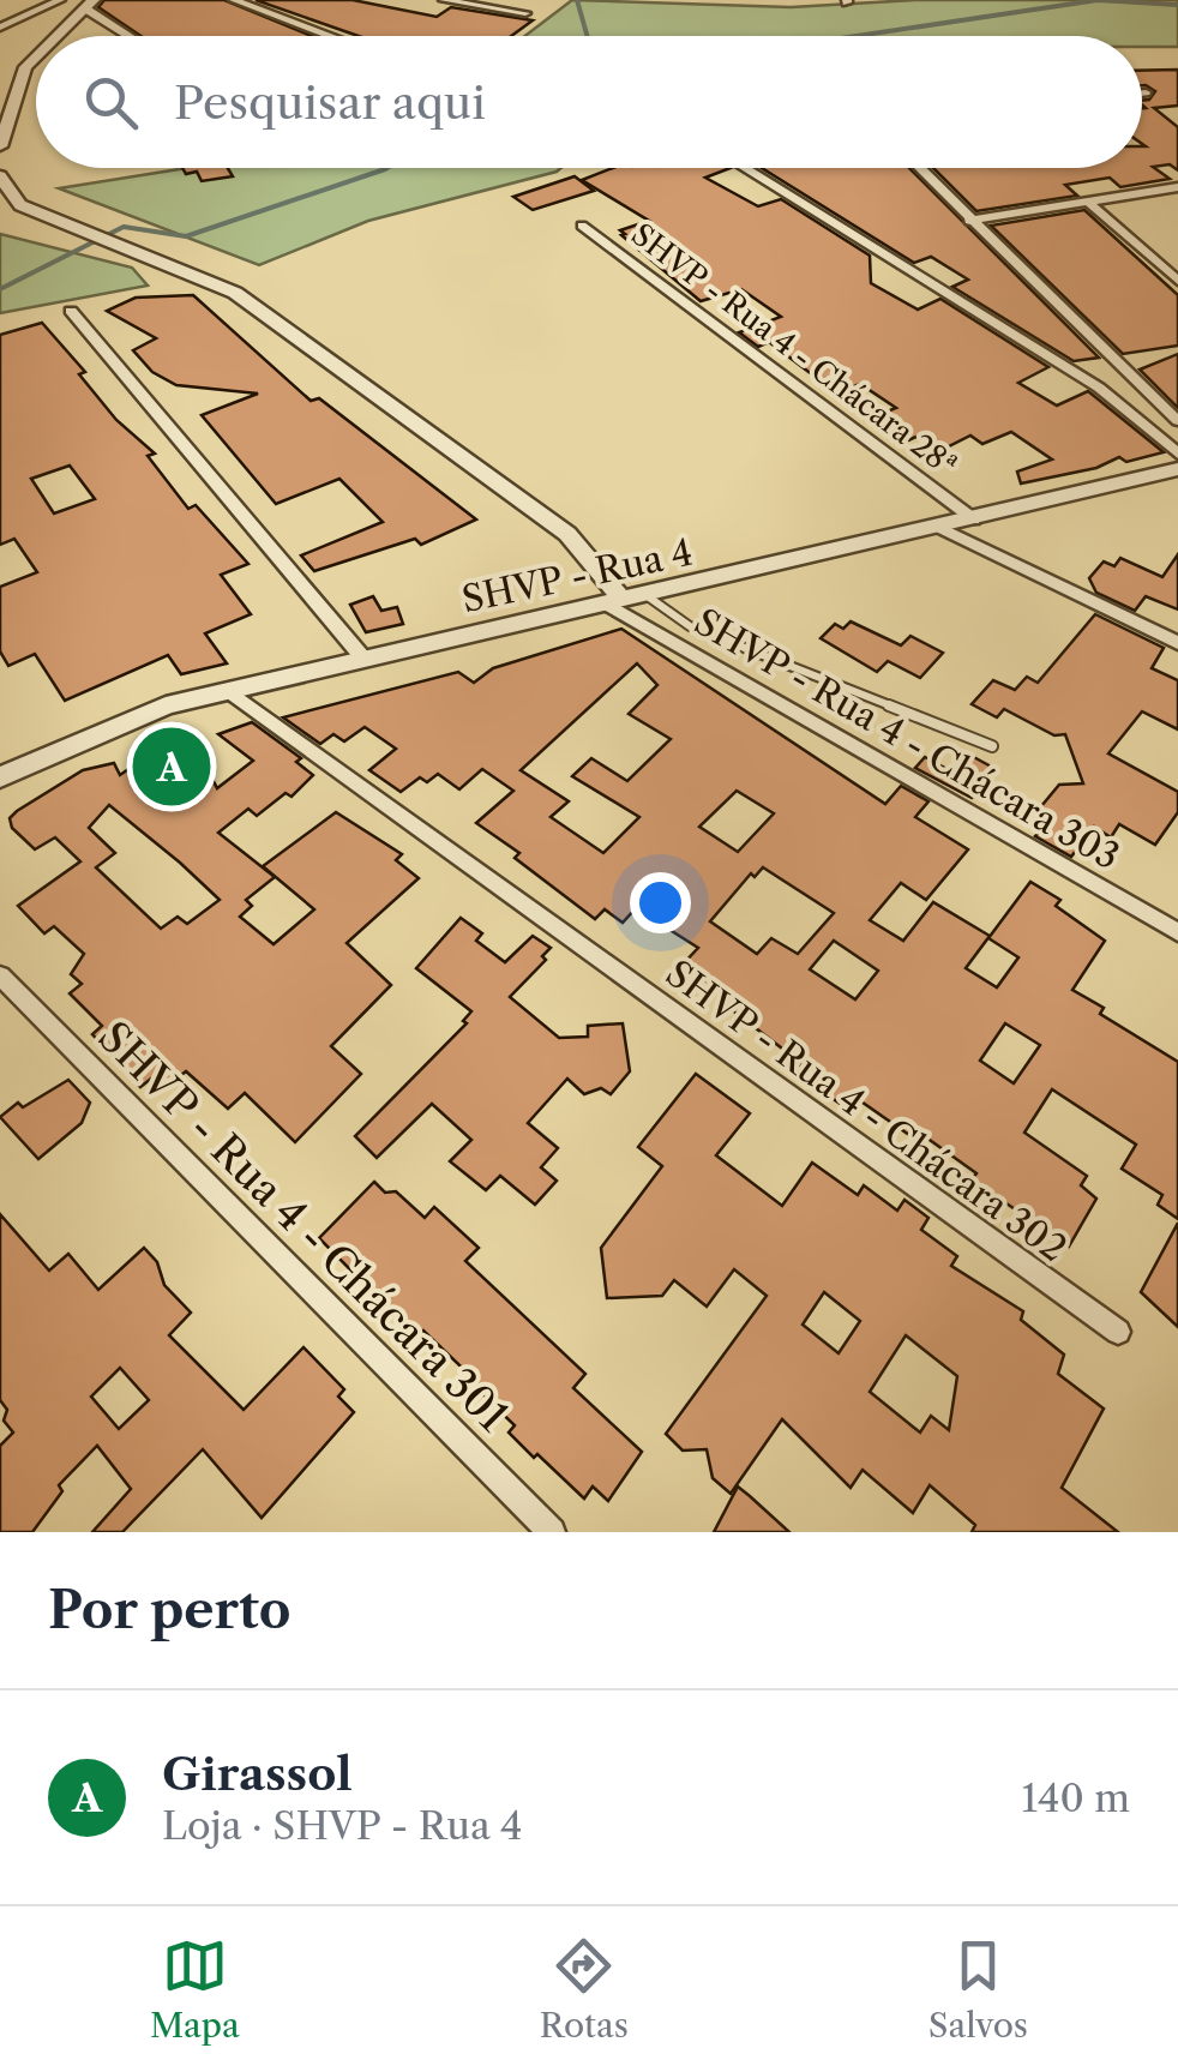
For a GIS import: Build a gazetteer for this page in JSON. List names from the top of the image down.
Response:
{
  "streets": {
    "street": [
      "SHVP - Rua 4 - Chácara 28ª",
      "SHVP - Rua 4",
      "SHVP - Rua 4 - Chácara 303",
      "SHVP - Rua 4 - Chácara 302",
      "SHVP - Rua 4 - Chácara 301"
    ]
  },
  "crossings": [
    ["SHVP - Rua 4 - Chácara 28ª", "SHVP - Rua 4"],
    ["SHVP - Rua 4", "SHVP - Rua 4 - Chácara 303"],
    ["SHVP - Rua 4", "SHVP - Rua 4 - Chácara 302"]
  ],
  "page": {
    "search": "Pesquisar aqui",
    "pins": "A",
    "heading": "Por perto",
    "list": [
      {
        "mark": "A",
        "name": "Girassol",
        "note": "Loja · SHVP - Rua 4",
        "value": "140 m"
      }
    ],
    "nav": ["Mapa", "Rotas", "Salvos"]
  }
}
